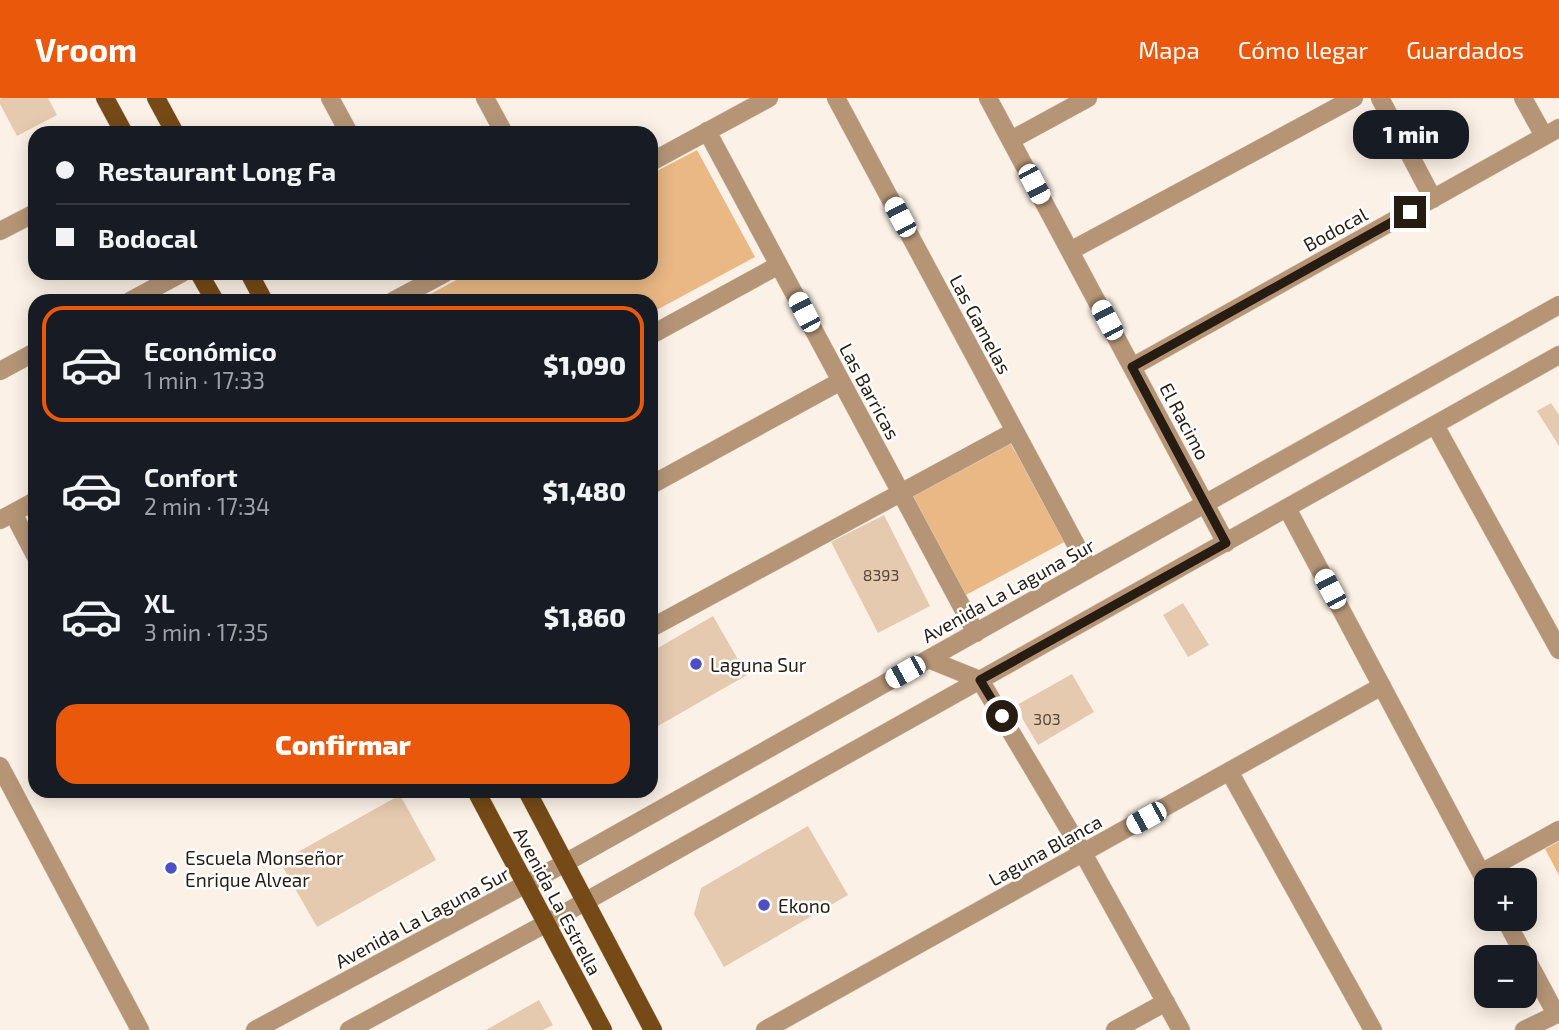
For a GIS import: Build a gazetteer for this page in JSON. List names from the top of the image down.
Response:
{
  "streets": {
    "main road": ["Avenida La Estrella"],
    "street": [
      "Bodocal",
      "Las Gamelas",
      "Las Barricas",
      "El Racimo",
      "Avenida La Laguna Sur",
      "Laguna Blanca"
    ]
  },
  "crossings": [
    ["Bodocal", "El Racimo"],
    ["Las Gamelas", "Avenida La Laguna Sur"],
    ["Las Barricas", "Avenida La Laguna Sur"],
    ["El Racimo", "Avenida La Laguna Sur"],
    ["Avenida La Laguna Sur", "Avenida La Estrella"]
  ],
  "places": ["Laguna Sur", "Escuela Monseñor Enrique Alvear", "Ekono"],
  "house_numbers": ["8393", "303"],
  "page": {
    "header": "Vroom",
    "nav": ["Mapa", "Cómo llegar", "Guardados"],
    "bubble": "1 min",
    "banner": ["Restaurant Long Fa", "Bodocal"],
    "list": [
      {
        "name": "Económico",
        "note": "1 min · 17:33",
        "value": "$1,090"
      },
      {
        "name": "Confort",
        "note": "2 min · 17:34",
        "value": "$1,480"
      },
      {
        "name": "XL",
        "note": "3 min · 17:35",
        "value": "$1,860"
      }
    ],
    "buttons": "Confirmar",
    "map_buttons": ["+", "−"]
  }
}
